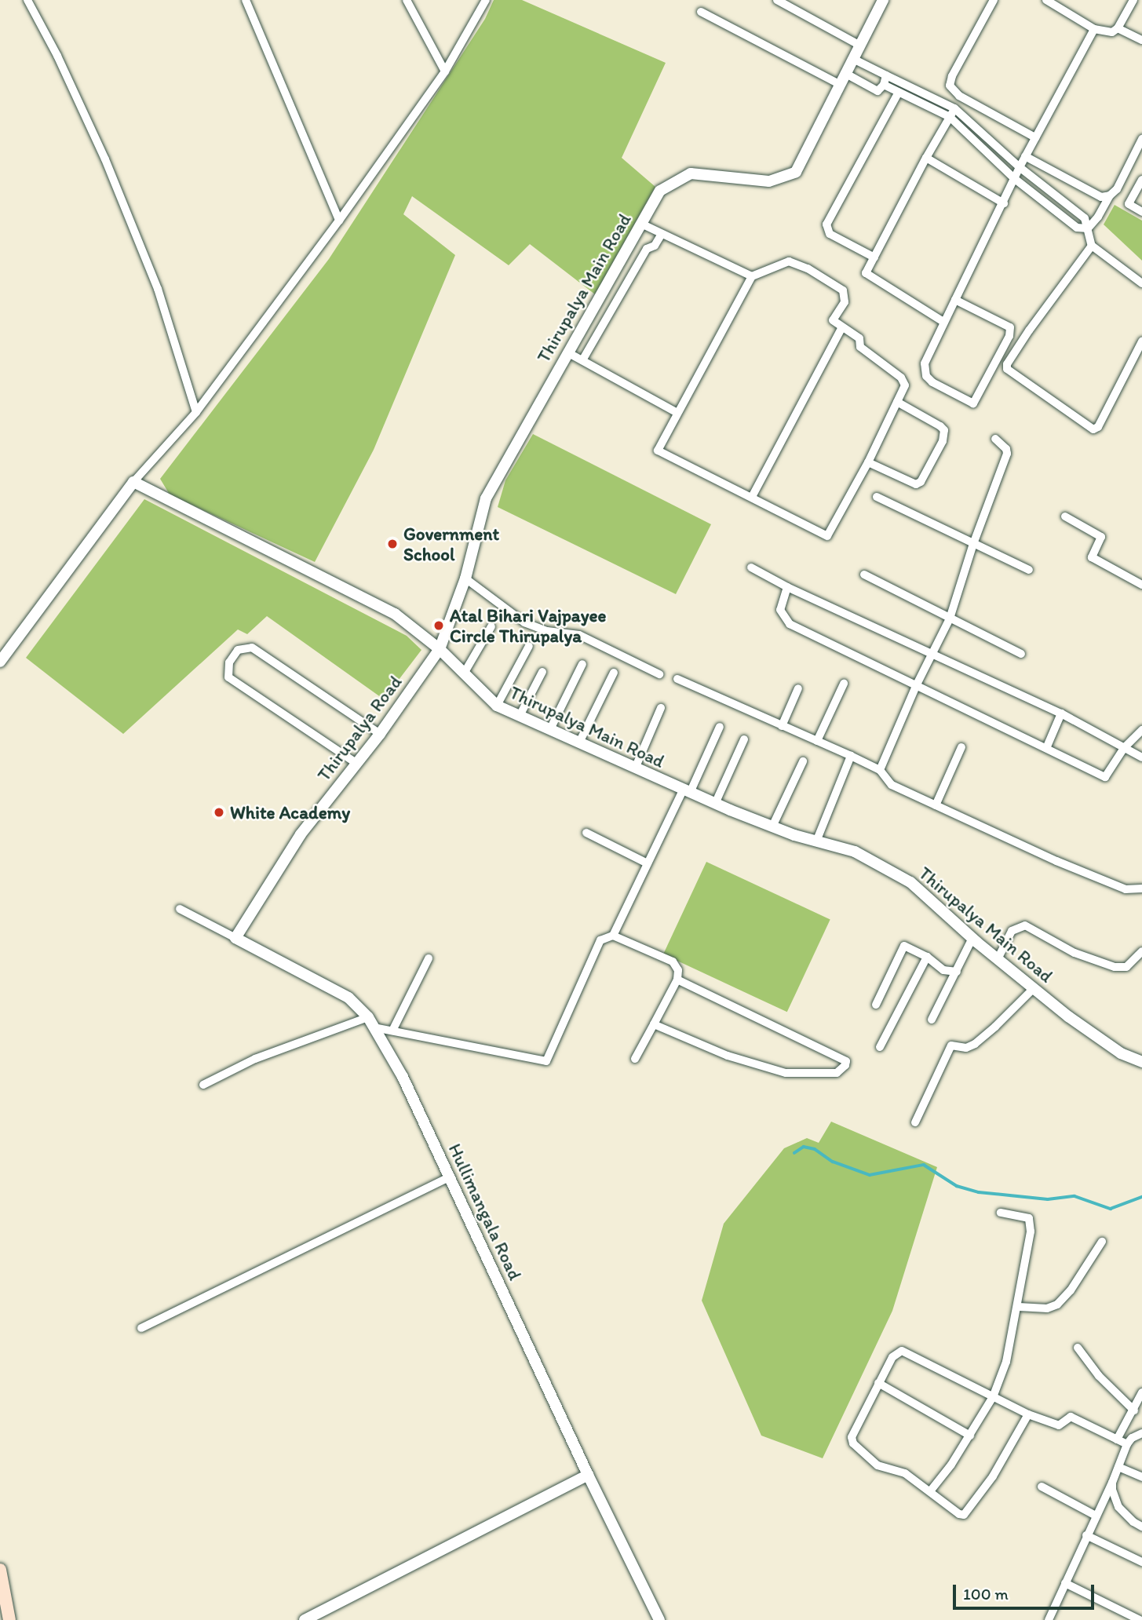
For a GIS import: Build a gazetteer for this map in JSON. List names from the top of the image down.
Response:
{
  "streets": {
    "street": ["Thirupalya Main Road", "Thirupalya Road", "Hullimangala Road"]
  },
  "crossings": [
    ["Thirupalya Main Road", "Thirupalya Road"],
    ["Thirupalya Road", "Hullimangala Road"]
  ],
  "places": ["Government School", "Atal Bihari Vajpayee Circle Thirupalya", "White Academy"],
  "scale_bar": "100 m"
}
